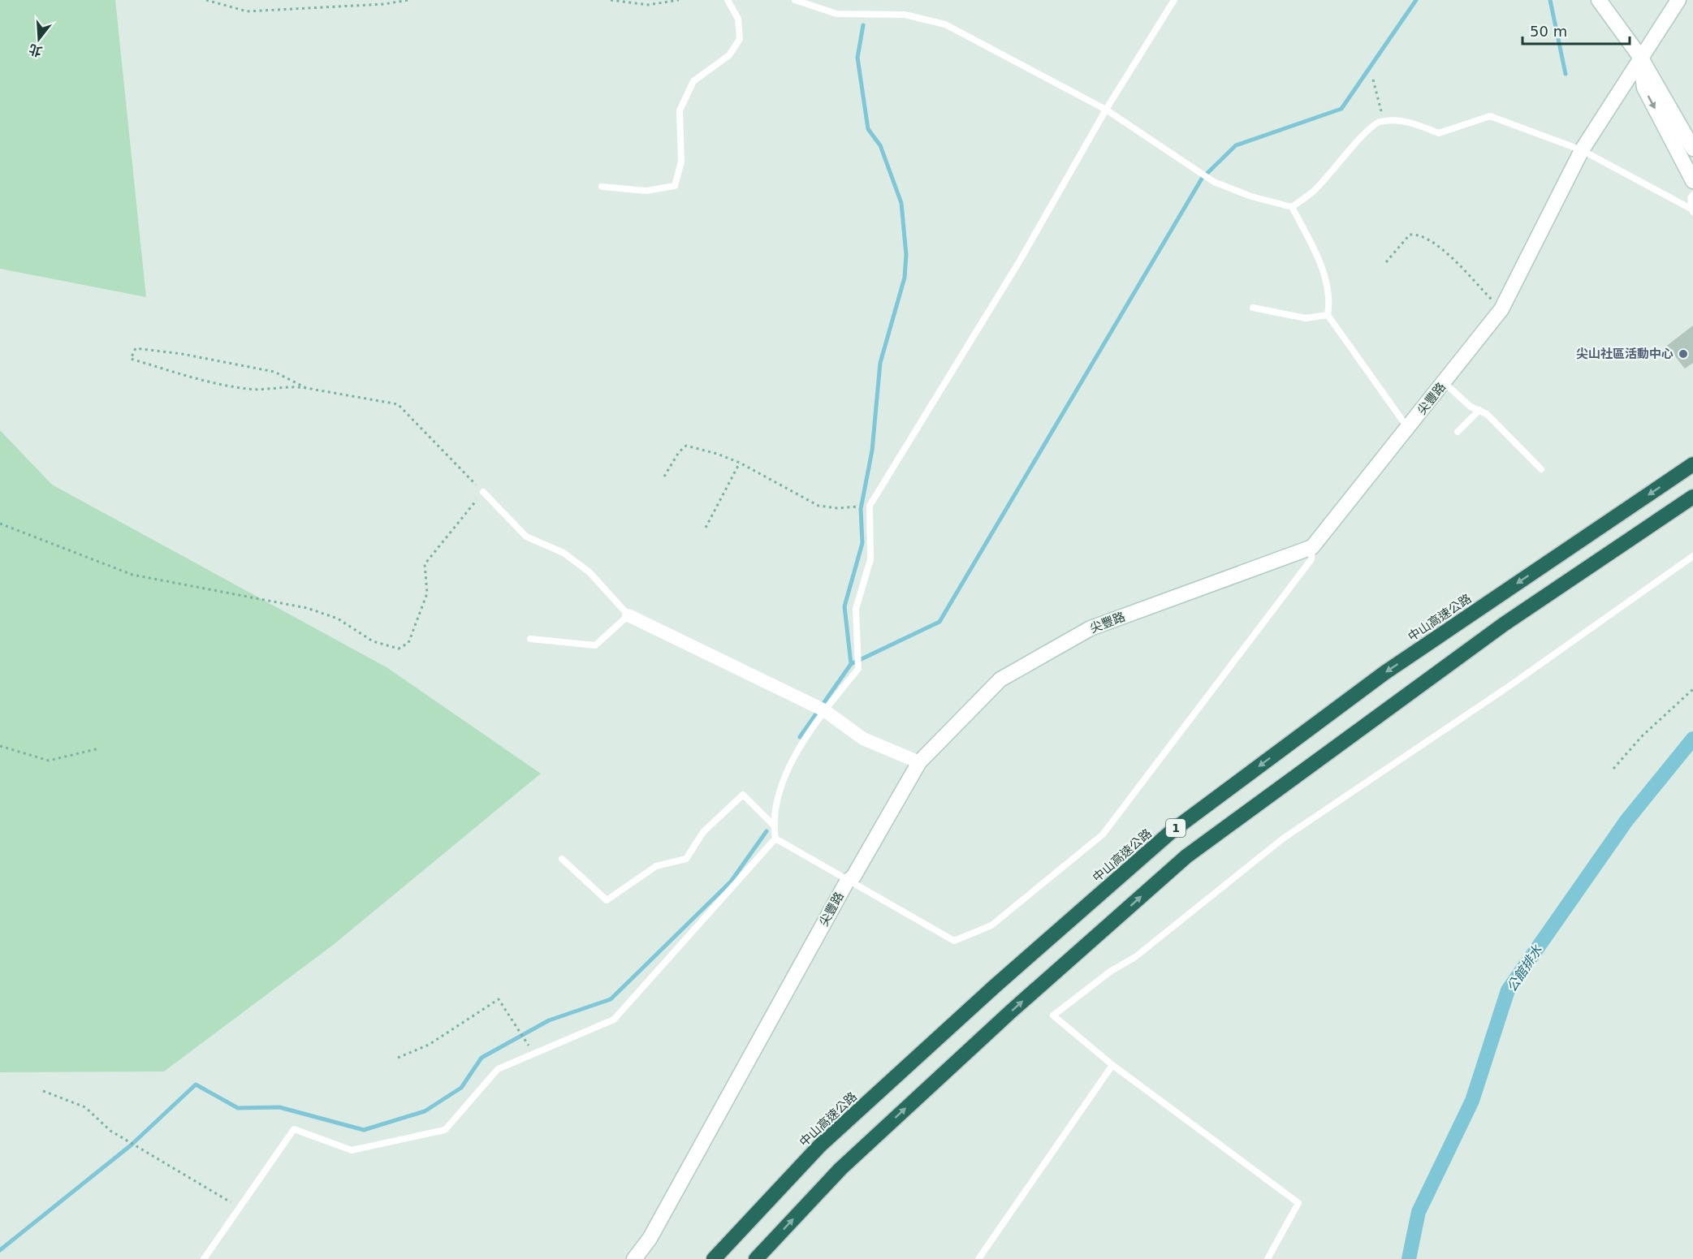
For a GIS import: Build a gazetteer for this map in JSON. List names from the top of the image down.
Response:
{
  "streets": {
    "highway": ["中山高速公路", "1"],
    "street": ["尖豐路"]
  },
  "water": ["公館排水"],
  "places": ["尖山社區活動中心"],
  "scale_bar": "50 m",
  "north": "bottom"
}
